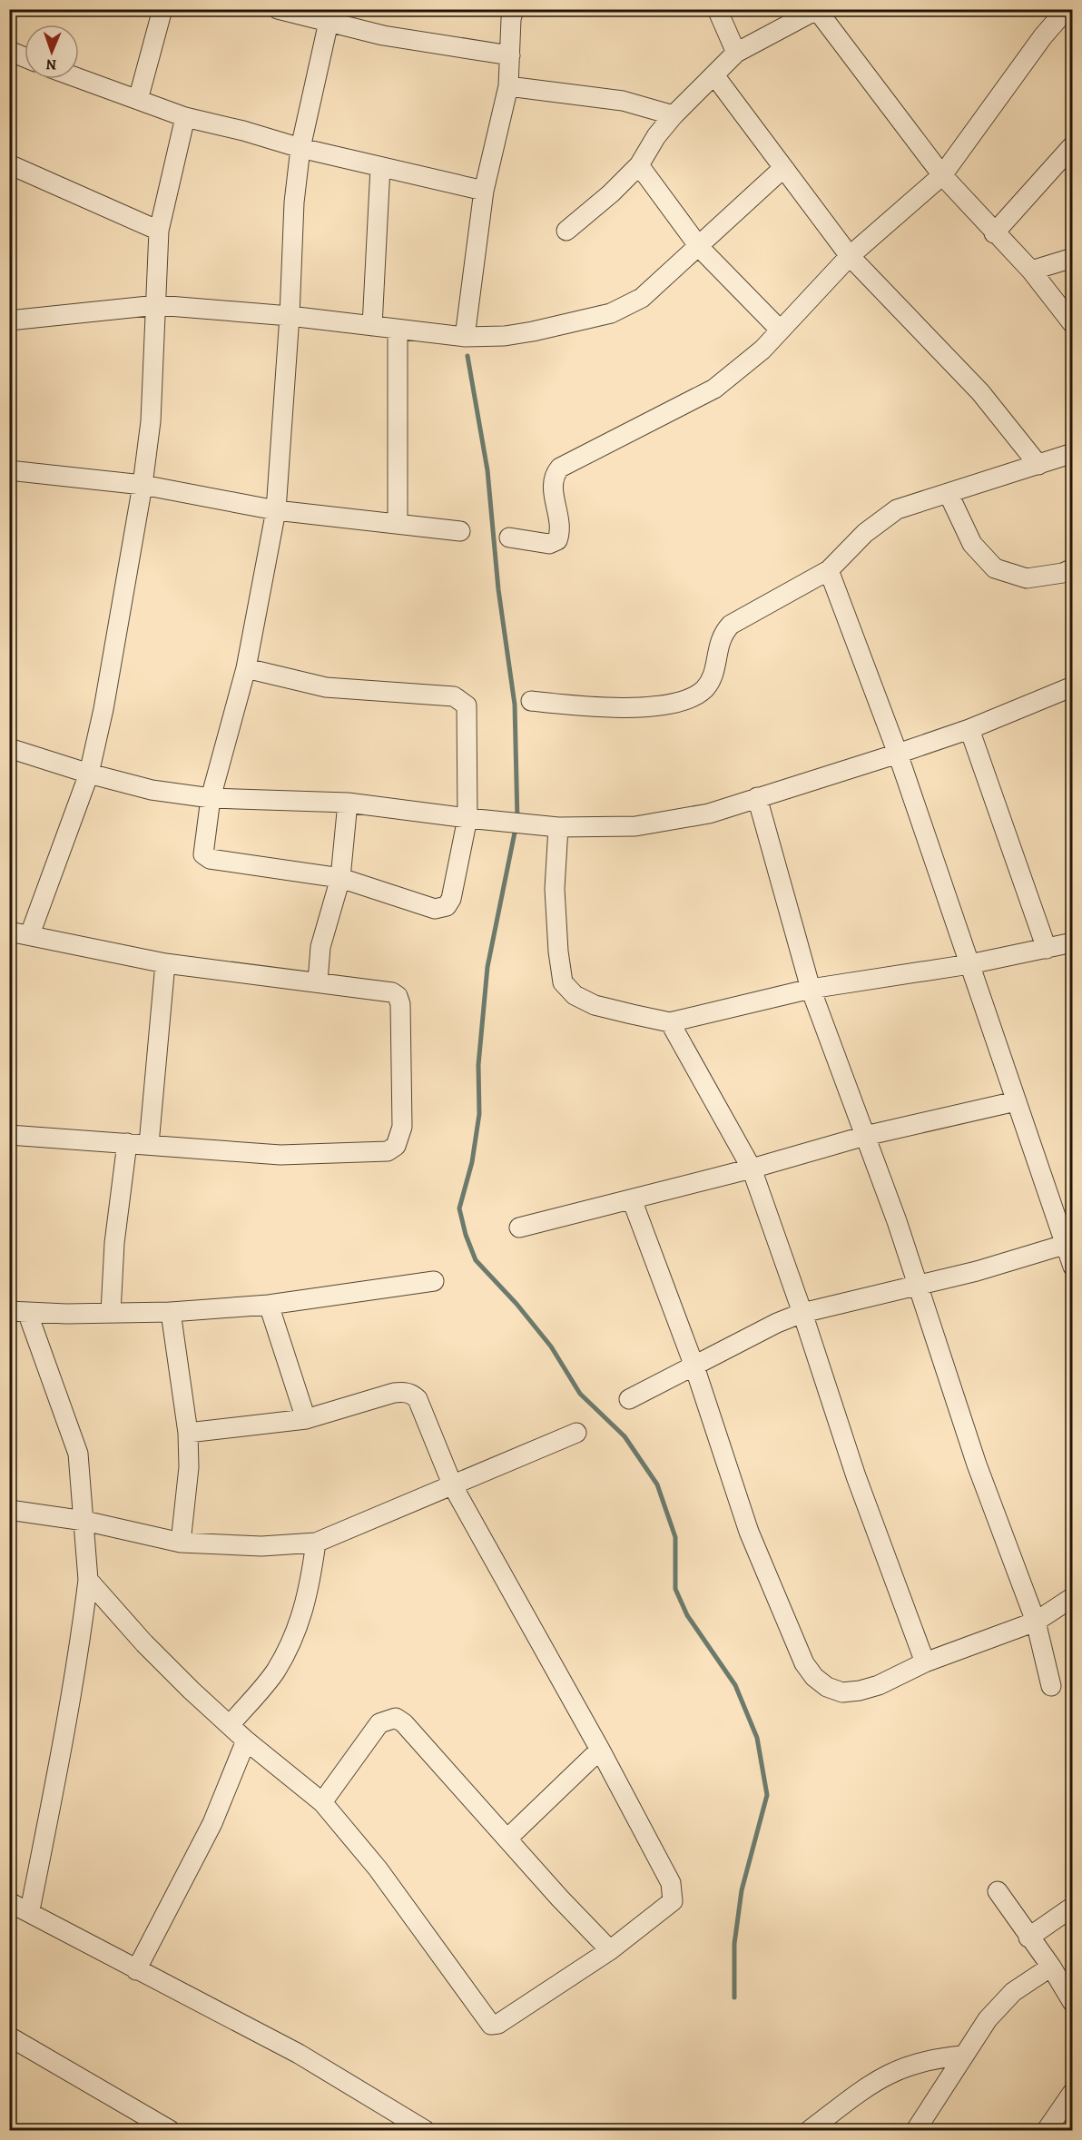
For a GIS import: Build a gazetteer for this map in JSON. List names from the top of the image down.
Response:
{
  "north": "bottom"
}
